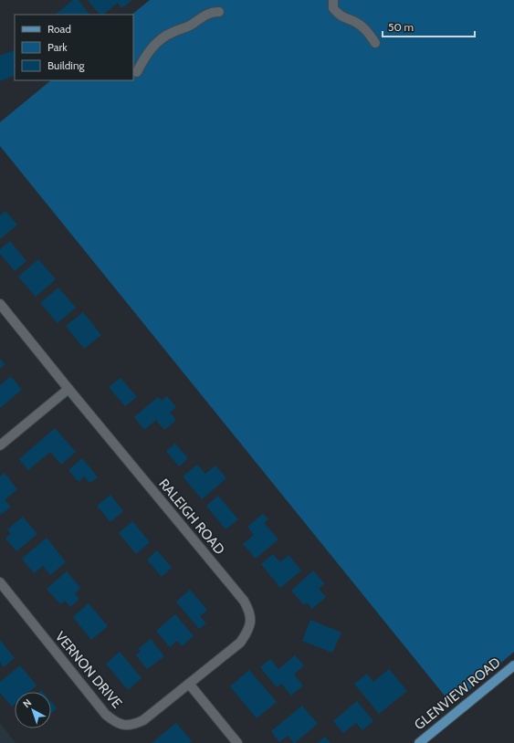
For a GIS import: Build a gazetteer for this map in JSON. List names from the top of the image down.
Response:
{
  "streets": {
    "main road": ["GLENVIEW ROAD"],
    "street": ["RALEIGH ROAD", "VERNON DRIVE"]
  },
  "crossings": [
    ["RALEIGH ROAD", "VERNON DRIVE"]
  ],
  "legend": ["Road", "Park", "Building"],
  "scale_bar": "50 m",
  "north": "top left"
}
